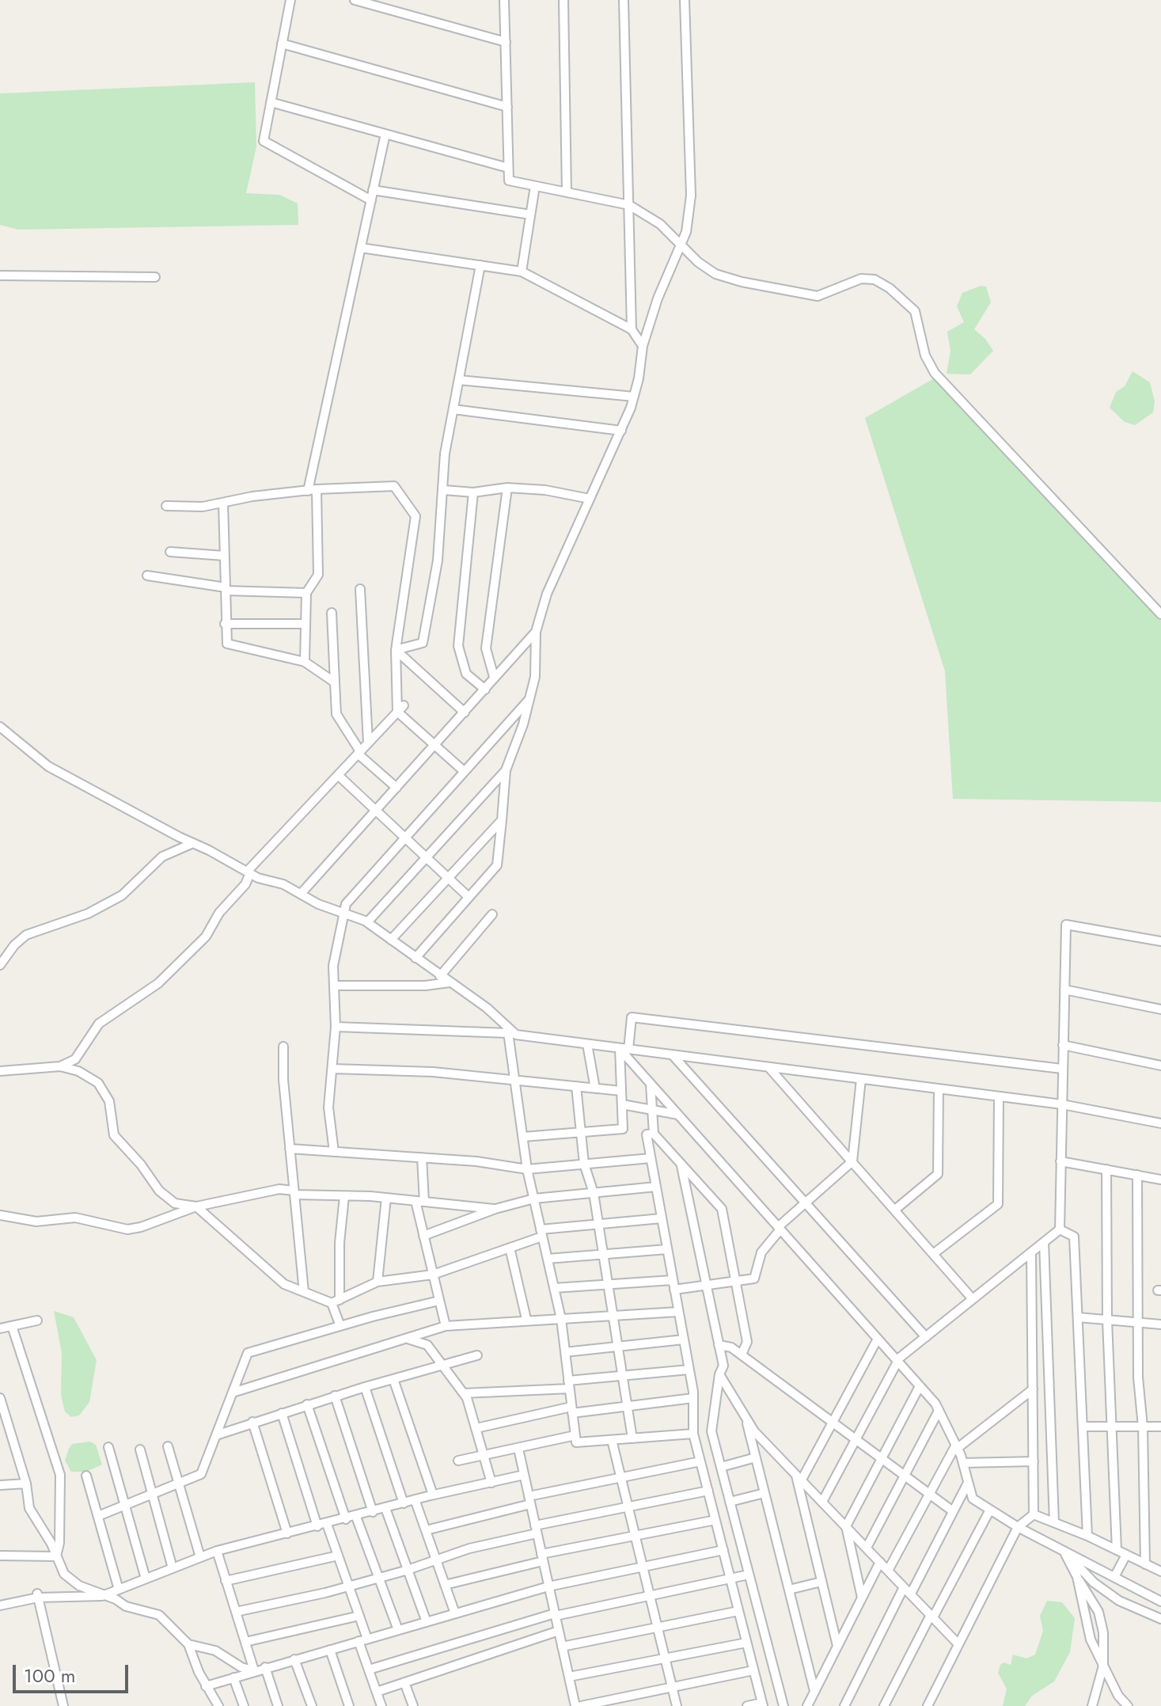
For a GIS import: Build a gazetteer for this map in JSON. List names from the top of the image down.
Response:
{
  "scale_bar": "100 m"
}
